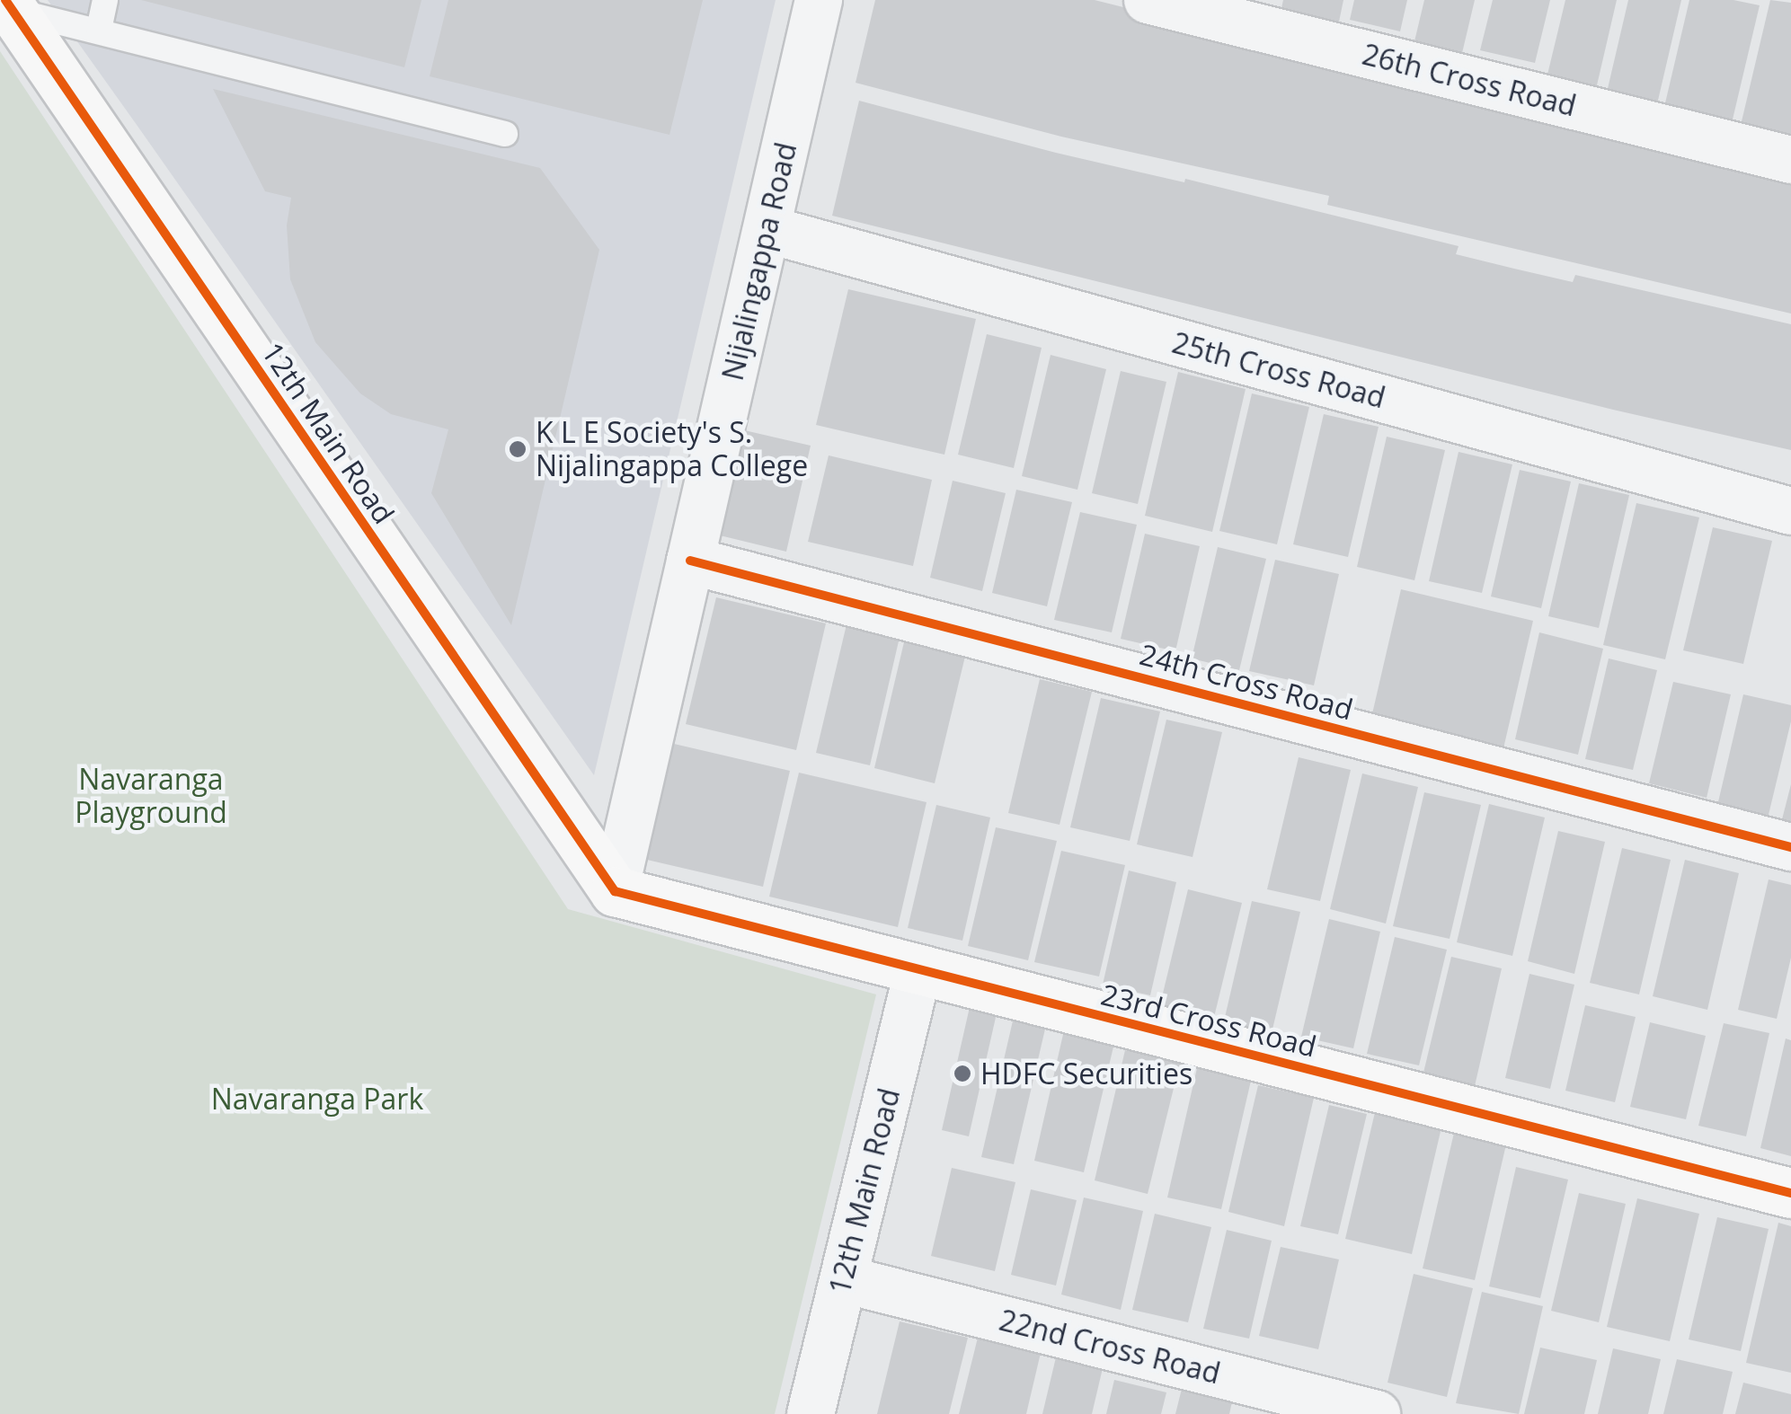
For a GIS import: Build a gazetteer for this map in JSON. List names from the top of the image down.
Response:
{
  "streets": {
    "street": [
      "26th Cross Road",
      "Nijalingappa Road",
      "25th Cross Road",
      "12th Main Road",
      "24th Cross Road",
      "23rd Cross Road",
      "22nd Cross Road"
    ]
  },
  "crossings": [
    ["Nijalingappa Road", "25th Cross Road"],
    ["Nijalingappa Road", "12th Main Road"],
    ["Nijalingappa Road", "24th Cross Road"],
    ["Nijalingappa Road", "23rd Cross Road"],
    ["12th Main Road", "23rd Cross Road"],
    ["12th Main Road", "22nd Cross Road"]
  ],
  "parks": ["Navaranga Playground", "Navaranga Park"],
  "places": ["K L E Society's S. Nijalingappa College", "HDFC Securities"]
}
